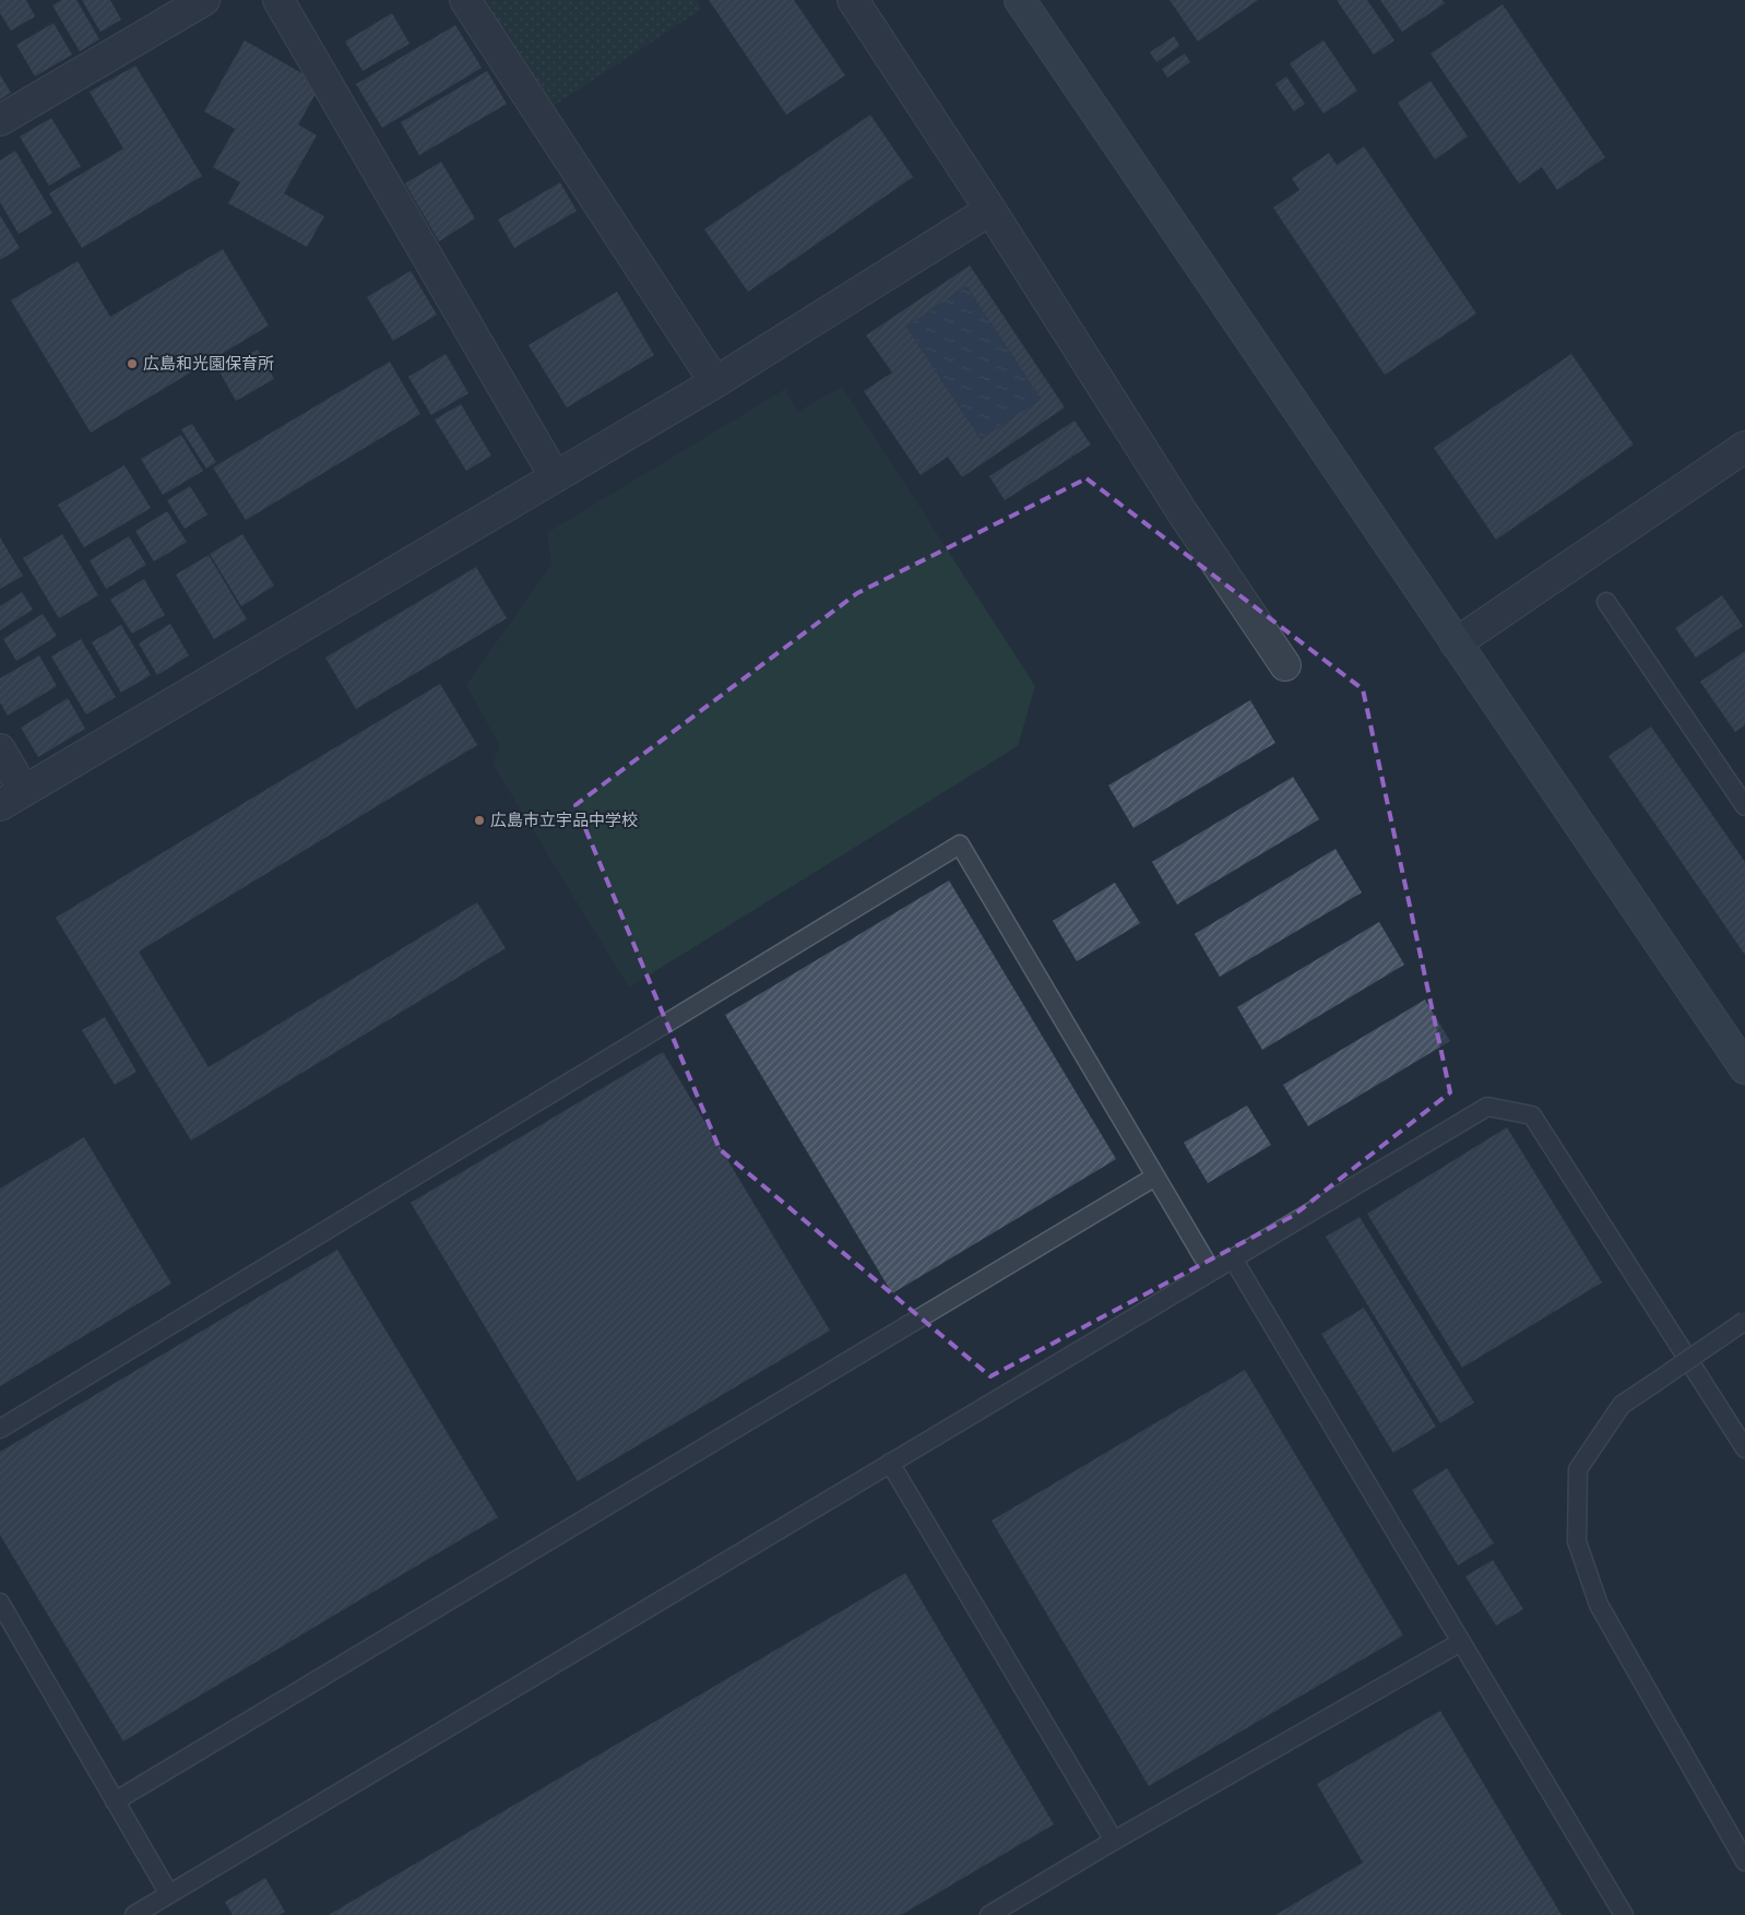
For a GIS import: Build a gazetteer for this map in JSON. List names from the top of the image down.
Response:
{
  "places": ["広島和光園保育所", "広島市立宇品中学校"]
}
